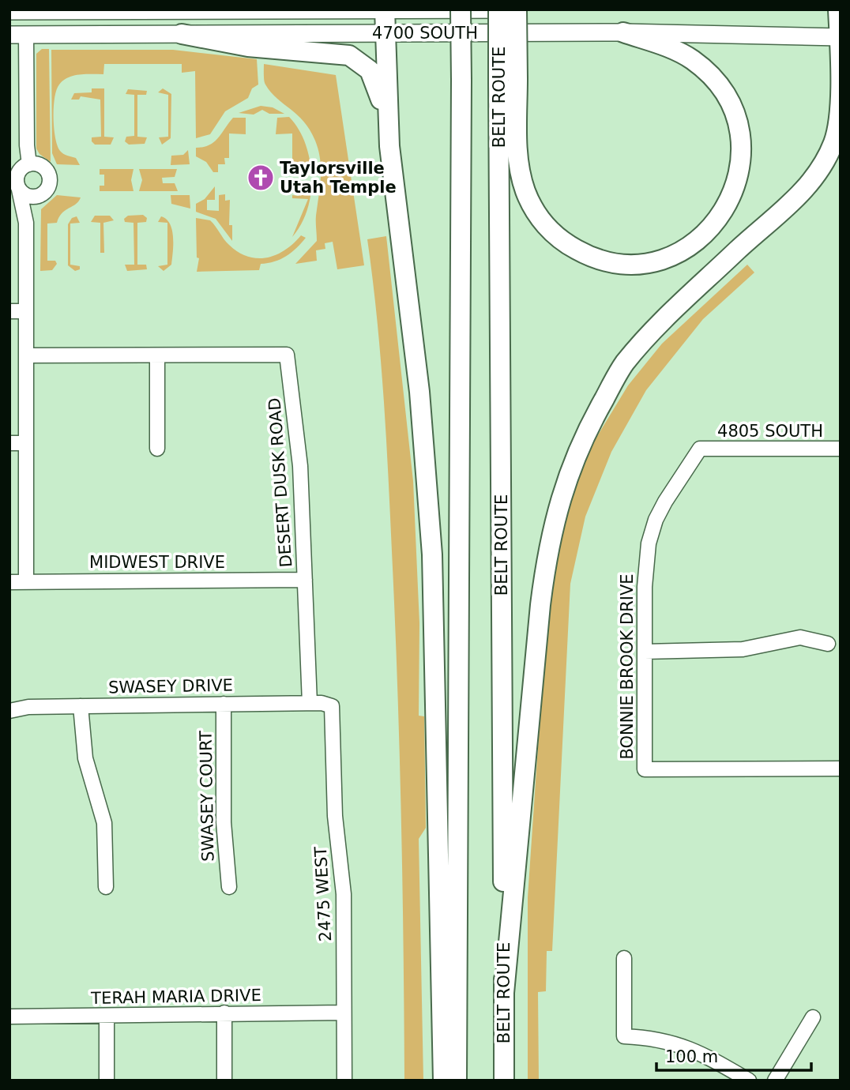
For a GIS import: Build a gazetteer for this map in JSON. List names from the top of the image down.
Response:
{
  "streets": {
    "highway": ["BELT ROUTE"],
    "main road": ["4700 SOUTH"],
    "street": [
      "4805 SOUTH",
      "DESERT DUSK ROAD",
      "MIDWEST DRIVE",
      "BONNIE BROOK DRIVE",
      "SWASEY DRIVE",
      "SWASEY COURT",
      "2475 WEST",
      "TERAH MARIA DRIVE"
    ]
  },
  "crossings": [
    ["4805 SOUTH", "BONNIE BROOK DRIVE"],
    ["DESERT DUSK ROAD", "MIDWEST DRIVE"],
    ["DESERT DUSK ROAD", "SWASEY DRIVE"],
    ["SWASEY DRIVE", "SWASEY COURT"],
    ["SWASEY DRIVE", "2475 WEST"],
    ["2475 WEST", "TERAH MARIA DRIVE"]
  ],
  "places": {
    "church": ["Taylorsville Utah Temple"]
  },
  "scale_bar": "100 m"
}
